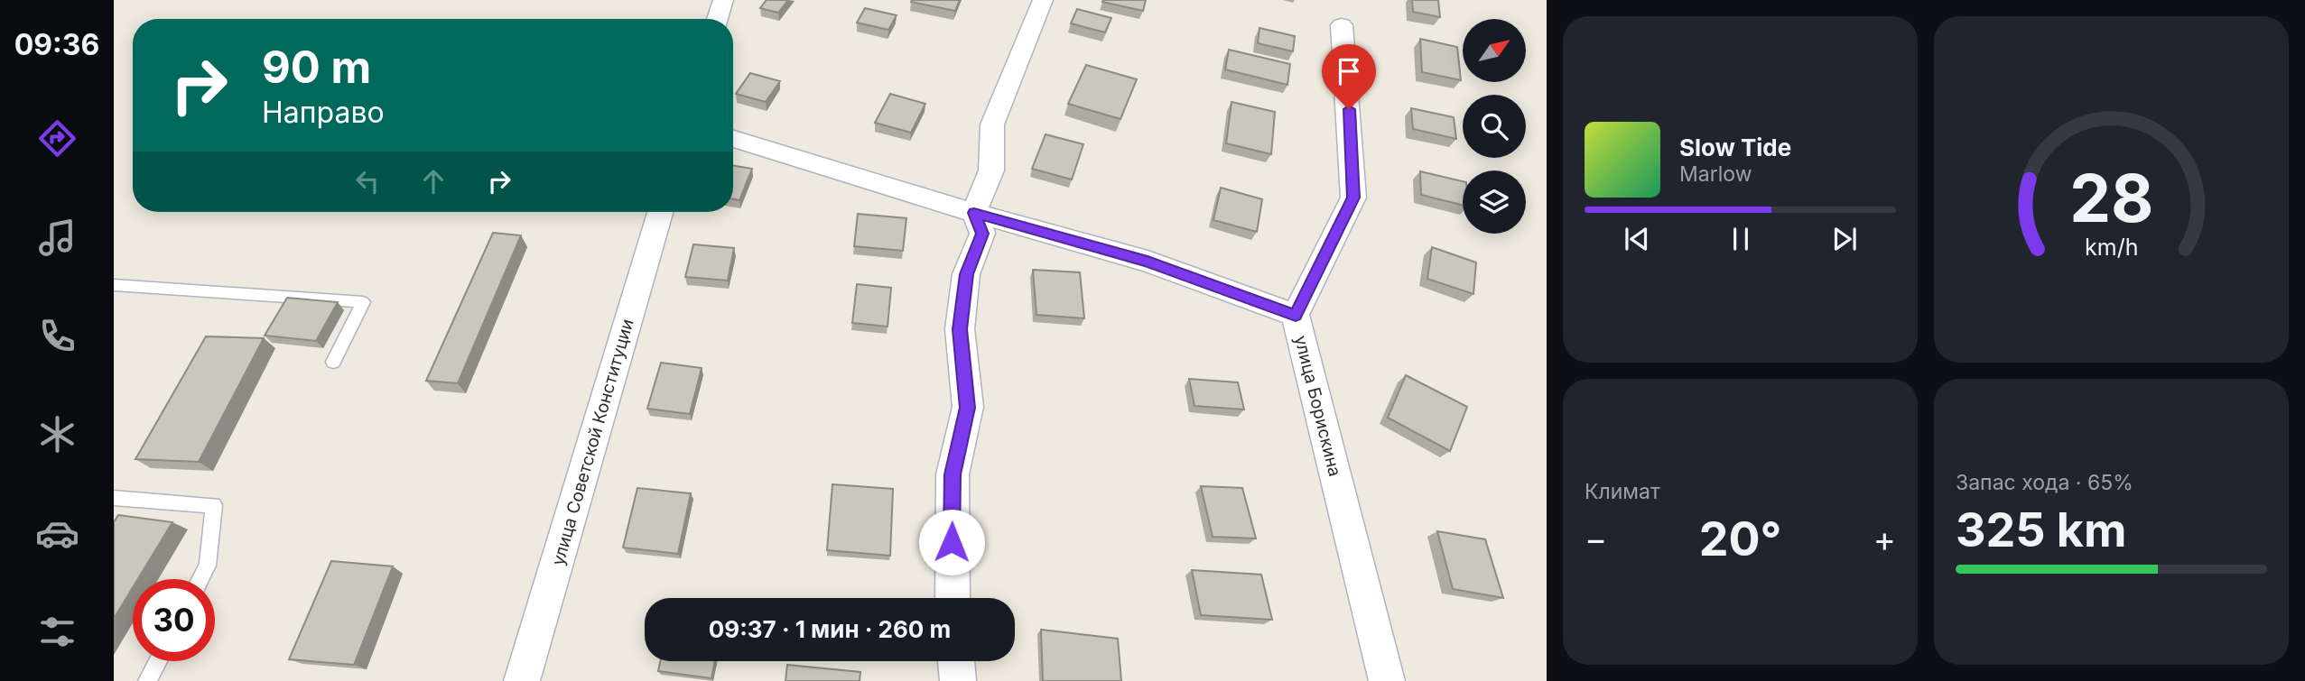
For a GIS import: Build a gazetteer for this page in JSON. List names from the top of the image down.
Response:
{
  "streets": {
    "street": ["улица Борискина", "улица Советской Конституции"]
  },
  "north": "top right",
  "page": {
    "tabs": "09:36",
    "turn": ["90 m", "Направо"],
    "song": ["Slow Tide", "Marlow"],
    "tile": [
      "Климат",
      ["Запас хода · 65%", "325 km"]
    ],
    "heat": ["−", "20°", "+"],
    "limit": "30",
    "trip": "09:37 · 1 мин · 260 m",
    "gauge": ["28", "km/h"]
  }
}
